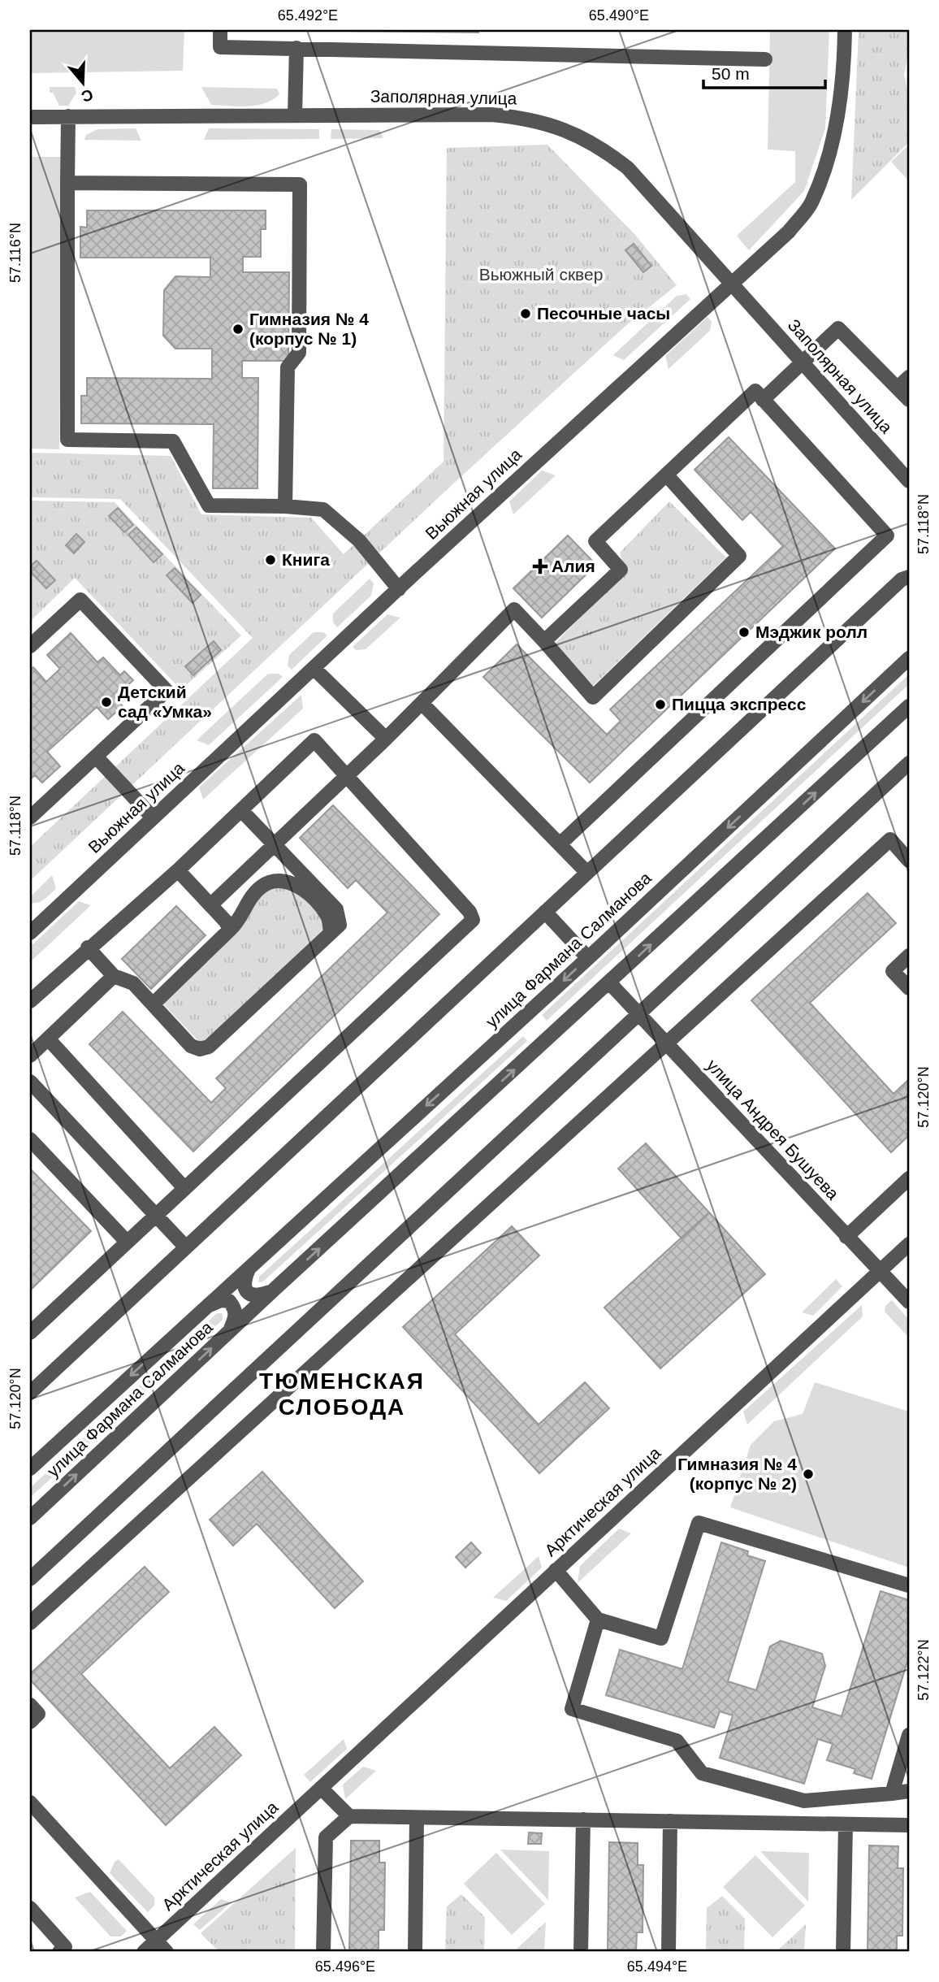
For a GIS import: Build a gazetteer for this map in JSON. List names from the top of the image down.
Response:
{
  "streets": {
    "street": [
      "Заполярная улица",
      "Вьюжная улица",
      "улица Фармана Салманова",
      "улица Андрея Бушуева",
      "Арктическая улица"
    ]
  },
  "crossings": [
    ["Заполярная улица", "Вьюжная улица"],
    ["улица Фармана Салманова", "улица Андрея Бушуева"],
    ["улица Андрея Бушуева", "Арктическая улица"]
  ],
  "districts": ["ТЮМЕНСКАЯ СЛОБОДА"],
  "parks": ["Вьюжный сквер"],
  "places": {
    "other": [
      "Песочные часы",
      "Гимназия № 4 (корпус № 1)",
      "Книга",
      "Мэджик ролл",
      "Детский сад «Умка»",
      "Пицца экспресс",
      "Гимназия № 4 (корпус № 2)"
    ],
    "health": ["Алия"]
  },
  "scale_bar": "50 m",
  "north": "bottom",
  "coordinates": [
    "65.492°E",
    "65.490°E",
    "57.116°N",
    "57.118°N",
    "57.120°N",
    "57.122°N",
    "65.496°E",
    "65.494°E"
  ]
}
